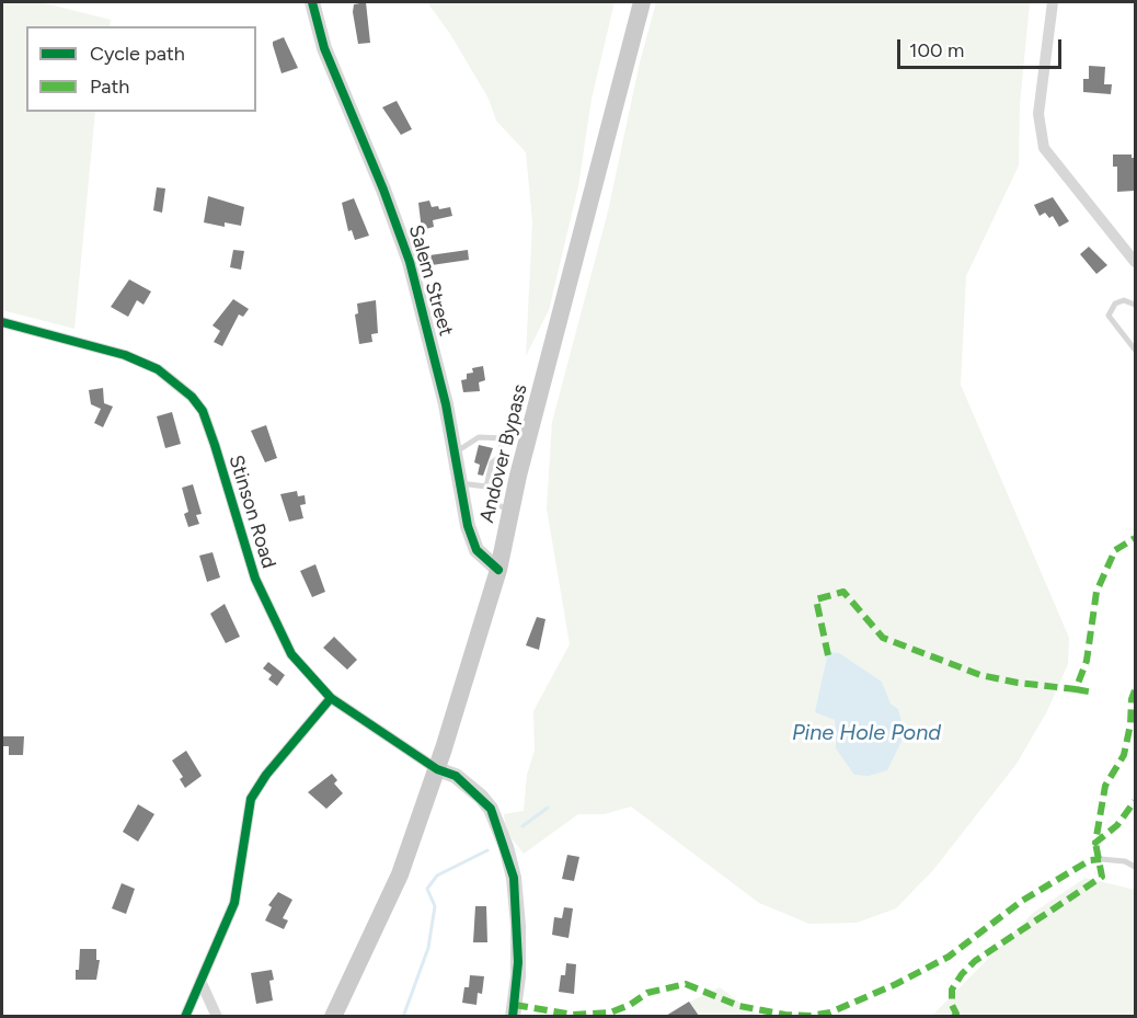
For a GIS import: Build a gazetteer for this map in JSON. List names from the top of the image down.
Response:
{
  "streets": {
    "main road": ["Andover Bypass"],
    "street": ["Salem Street", "Stinson Road"]
  },
  "crossings": [
    ["Salem Street", "Andover Bypass"],
    ["Andover Bypass", "Stinson Road"]
  ],
  "water": ["Pine Hole Pond"],
  "legend": ["Cycle path", "Path"],
  "scale_bar": "100 m"
}
